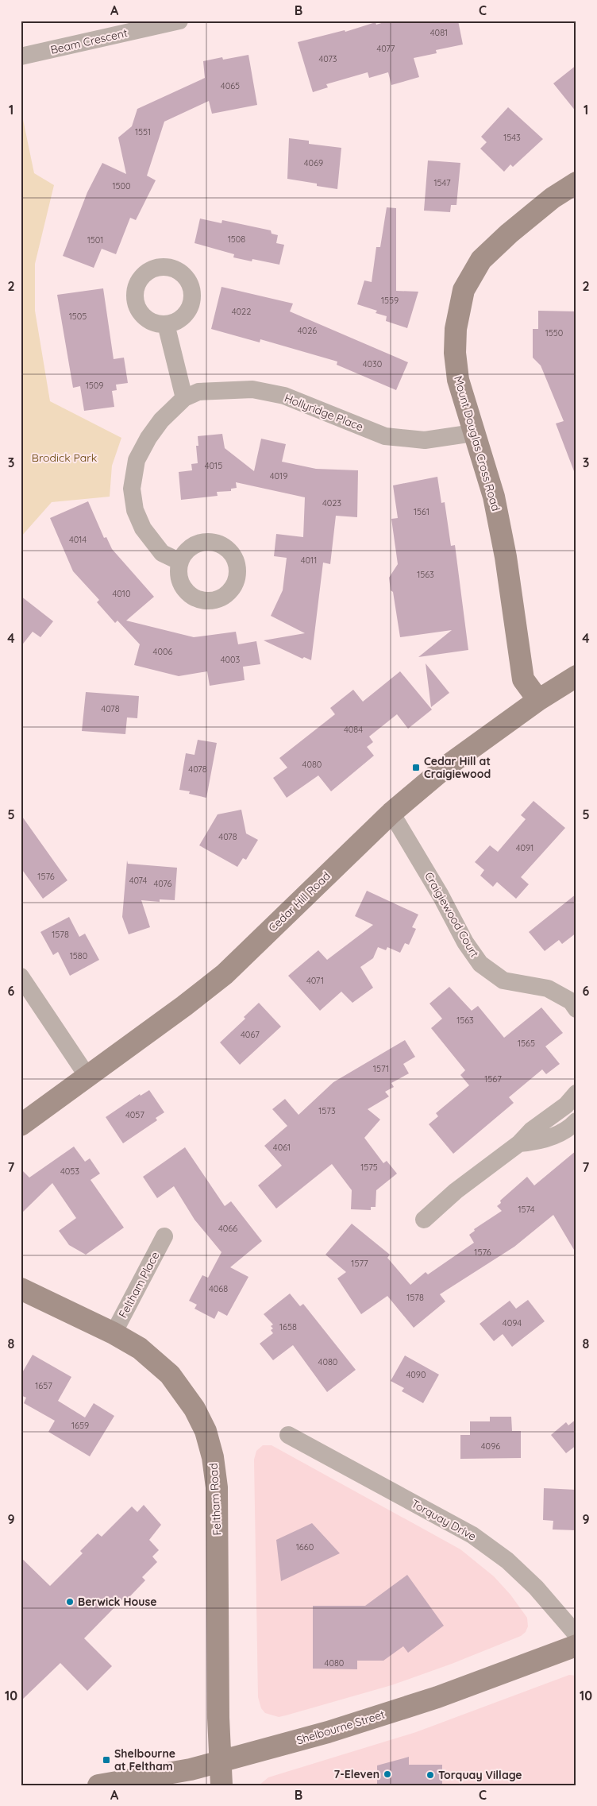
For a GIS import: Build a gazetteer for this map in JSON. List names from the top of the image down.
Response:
{
  "streets": {
    "street": [
      "Beam Crescent",
      "Hollyridge Place",
      "Mount Douglas Cross Road",
      "Cedar Hill Road",
      "Craigiewood Court",
      "Feltham Place",
      "Feltham Road",
      "Torquay Drive",
      "Shelbourne Street"
    ]
  },
  "crossings": [
    ["Hollyridge Place", "Mount Douglas Cross Road"],
    ["Mount Douglas Cross Road", "Cedar Hill Road"],
    ["Cedar Hill Road", "Craigiewood Court"],
    ["Feltham Place", "Feltham Road"],
    ["Feltham Road", "Shelbourne Street"]
  ],
  "parks": ["Brodick Park"],
  "places": {
    "transit": ["Cedar Hill at Craigiewood", "Shelbourne at Feltham"],
    "other": ["Berwick House", "7-Eleven", "Torquay Village"]
  },
  "house_numbers": [
    "4081",
    "4077",
    "4073",
    "4065",
    "1551",
    "1543",
    "4069",
    "1547",
    "1500",
    "1508",
    "1501",
    "1559",
    "4022",
    "1505",
    "4026",
    "1550",
    "4030",
    "1509",
    "4015",
    "4019",
    "4023",
    "1561",
    "4014",
    "4011",
    "1563",
    "4010",
    "4006",
    "4003",
    "4078",
    "4084",
    "4080",
    "4078",
    "4078",
    "4091",
    "1576",
    "4074",
    "4076",
    "1578",
    "1580",
    "4071",
    "1563",
    "4067",
    "1565",
    "1571",
    "1567",
    "1573",
    "4057",
    "4061",
    "1575",
    "4053",
    "1574",
    "4066",
    "1576",
    "1577",
    "4068",
    "1578",
    "4094",
    "1658",
    "4080",
    "4090",
    "1657",
    "1659",
    "4096",
    "1660",
    "4080"
  ],
  "grid": {
    "columns": ["A", "B", "C"],
    "rows": [
      "1",
      "2",
      "3",
      "4",
      "5",
      "6",
      "7",
      "8",
      "9",
      "10"
    ]
  }
}
